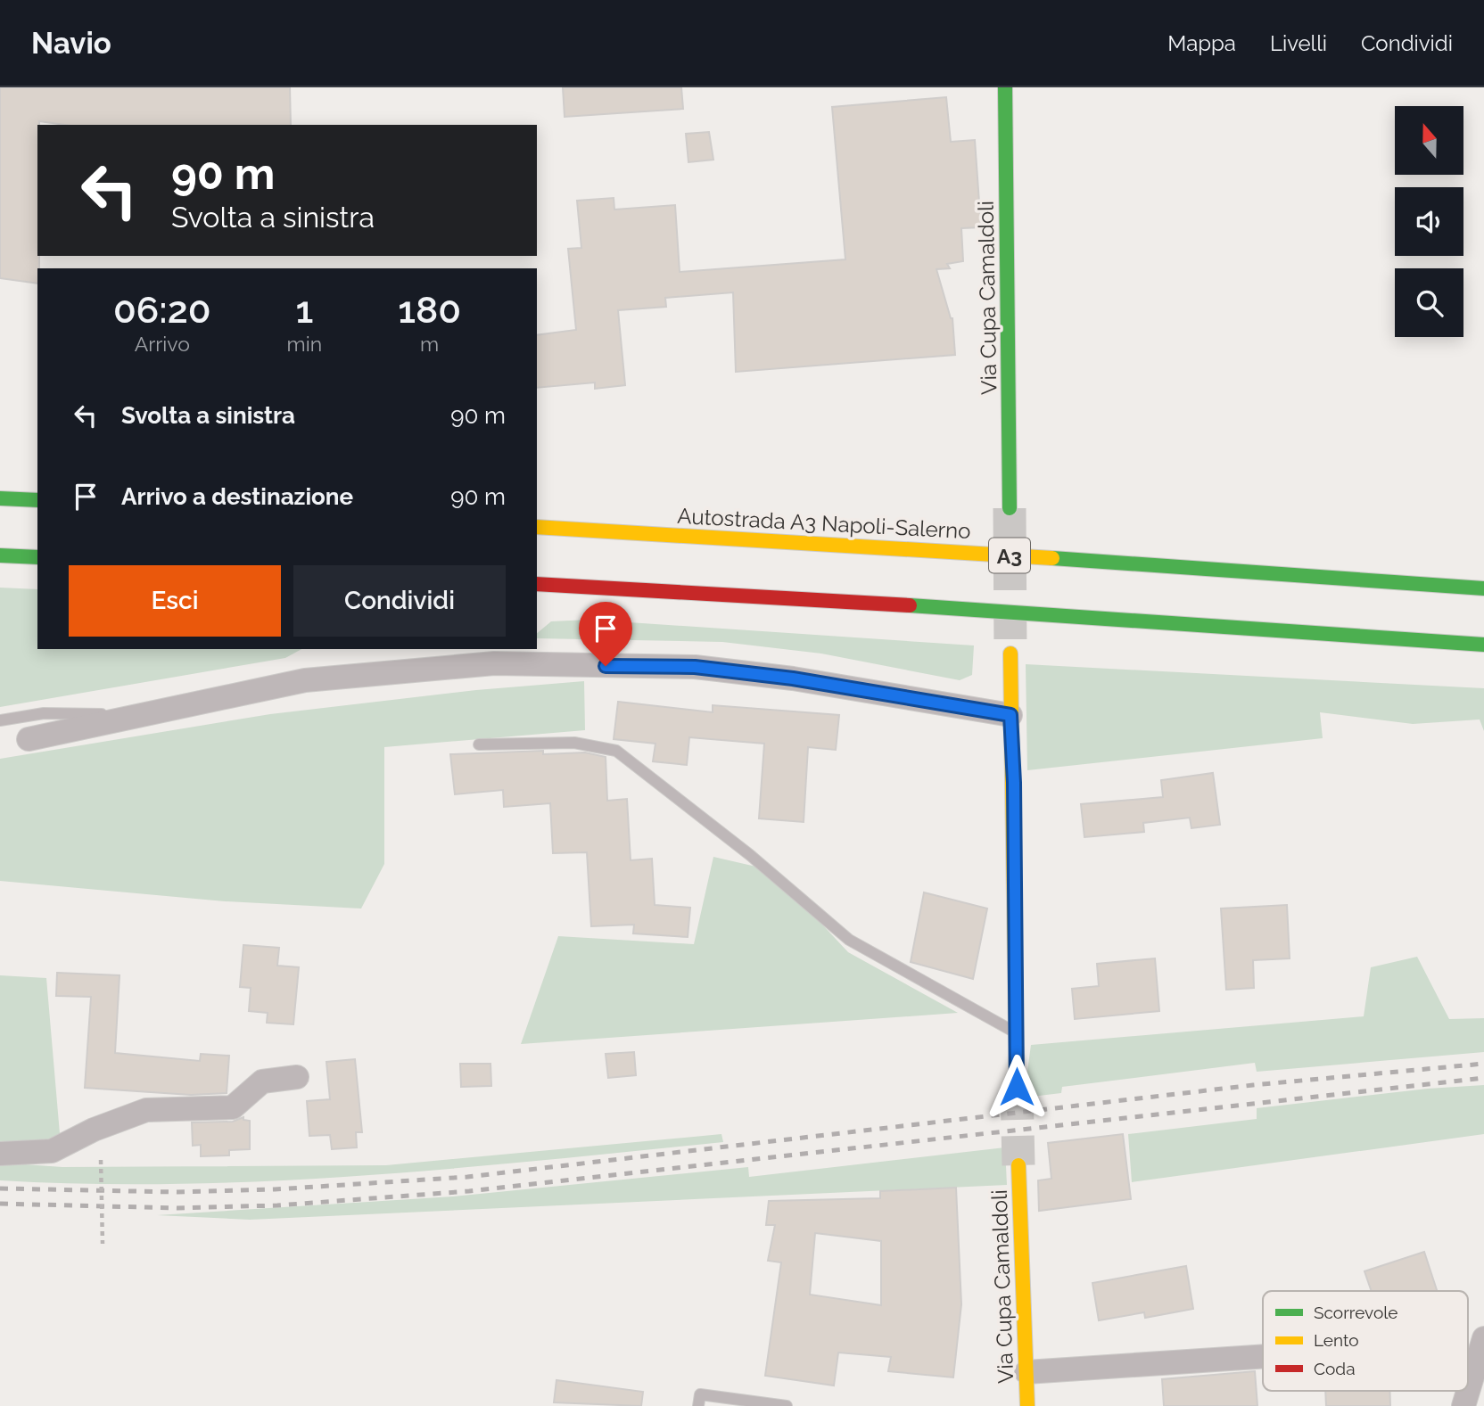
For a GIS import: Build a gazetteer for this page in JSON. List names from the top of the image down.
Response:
{
  "streets": {
    "main road": ["Via Cupa Camaldoli", "Autostrada A3 Napoli-Salerno", "A3"]
  },
  "legend": ["Scorrevole", "Lento", "Coda"],
  "north": "top",
  "page": {
    "header": "Navio",
    "nav": ["Mappa", "Livelli", "Condividi"],
    "turn": ["90 m", "Svolta a sinistra"],
    "eta": [
      "06:20",
      "Arrivo",
      "1",
      "min",
      "180",
      "m"
    ],
    "list": [
      {
        "name": "Svolta a sinistra",
        "value": "90 m"
      },
      {
        "name": "Arrivo a destinazione",
        "value": "90 m"
      }
    ],
    "buttons": ["Esci", "Condividi"]
  }
}
